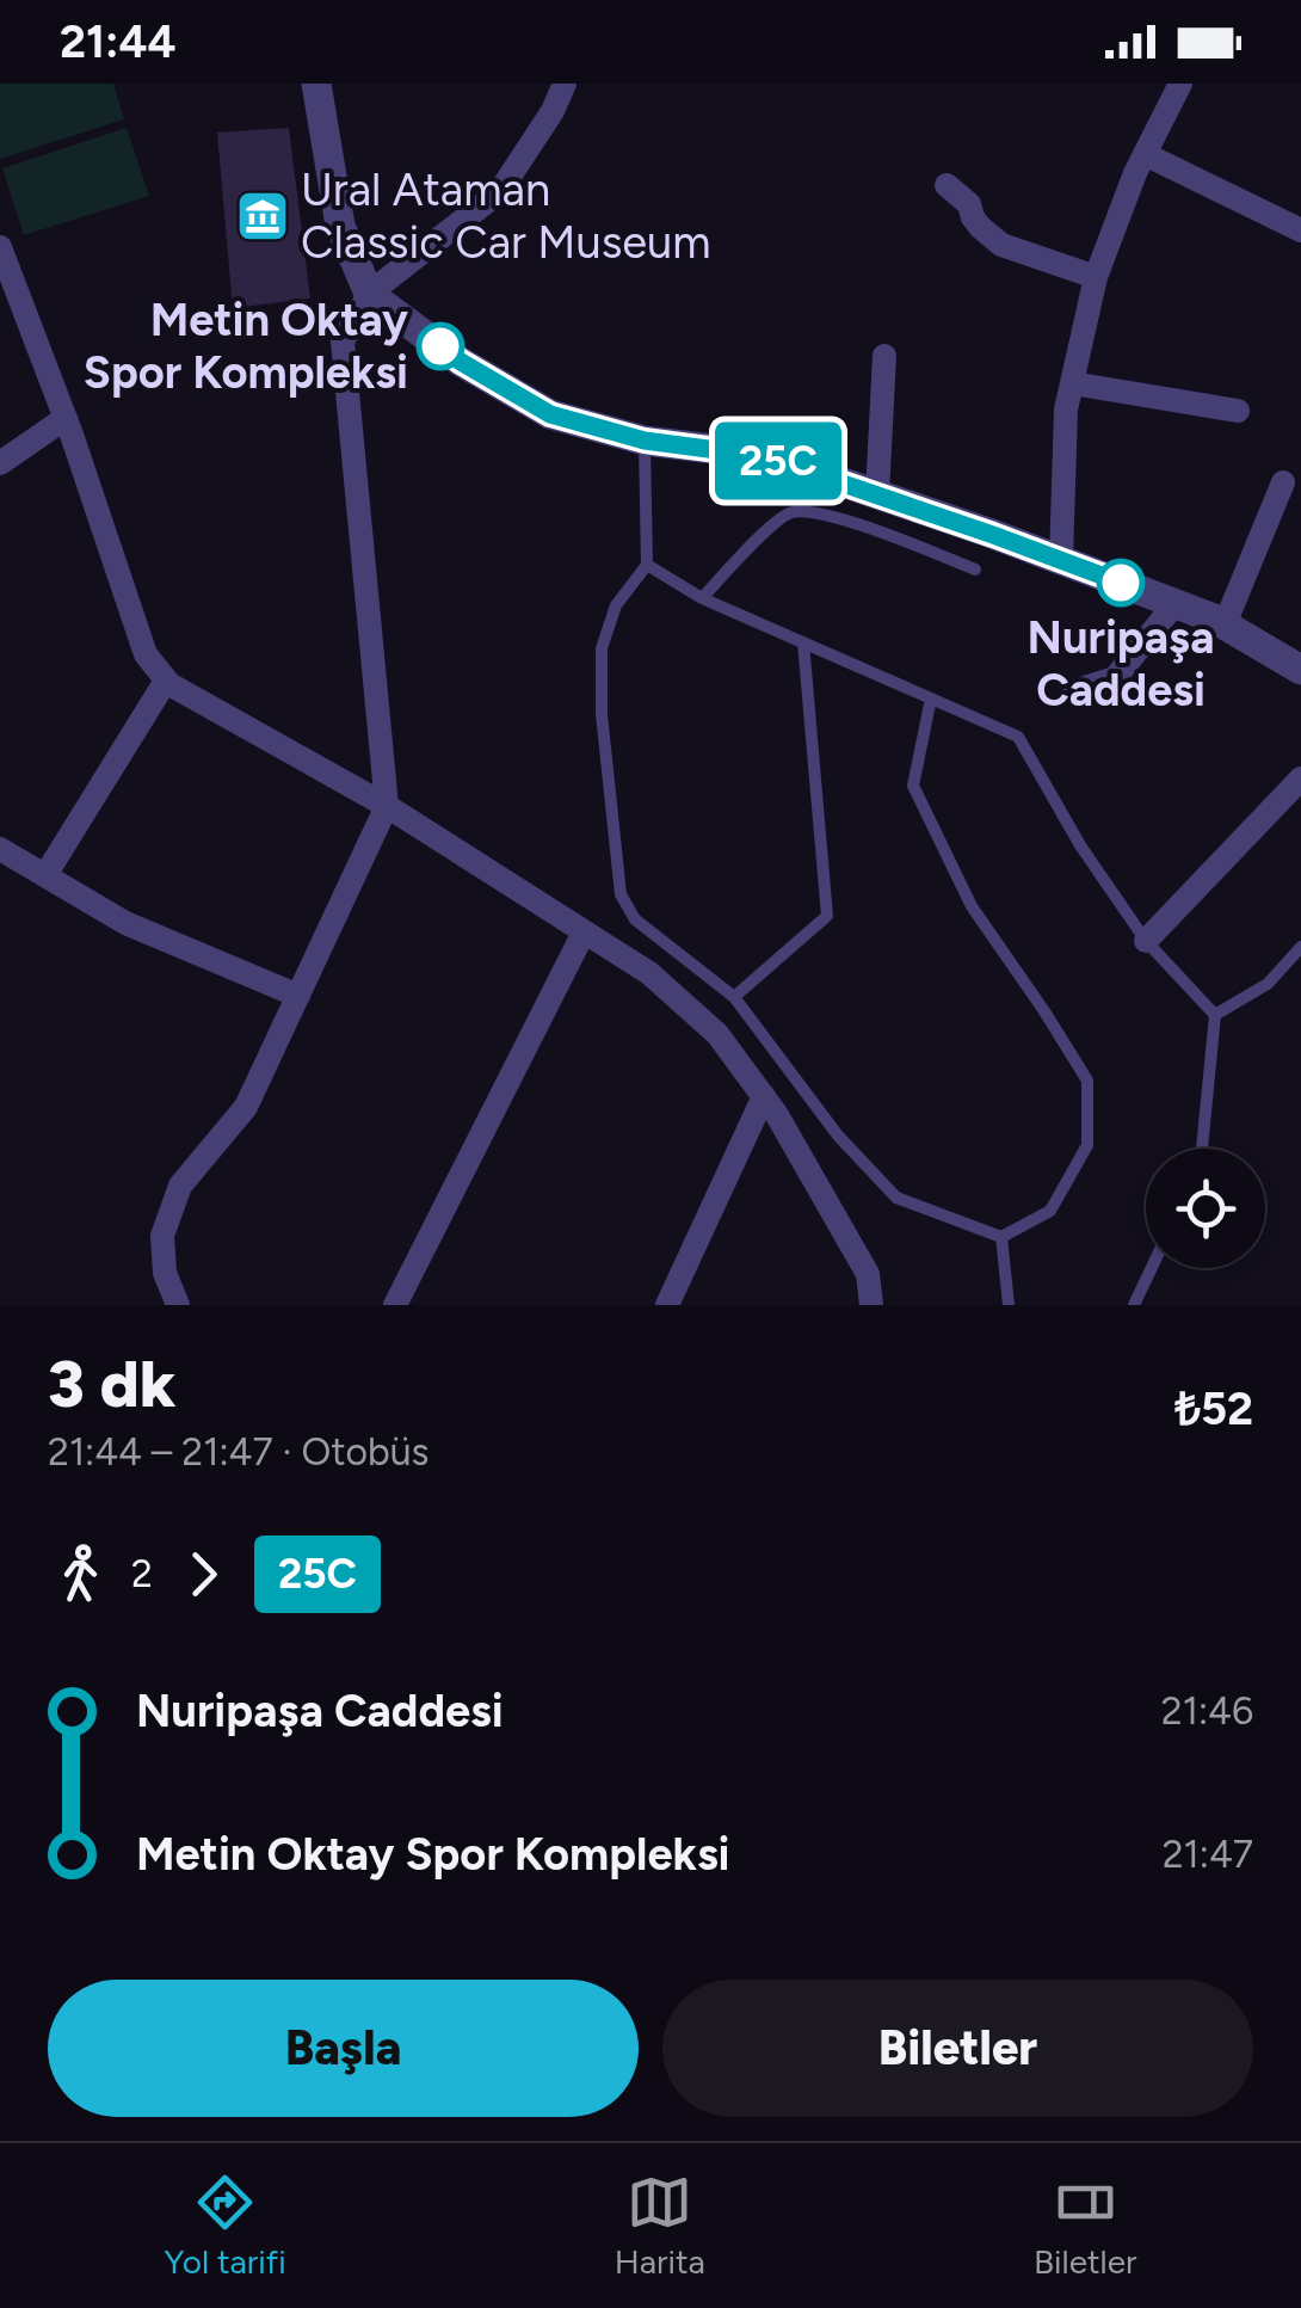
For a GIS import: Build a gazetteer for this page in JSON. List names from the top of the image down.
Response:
{
  "places": {
    "museum": ["Ural Ataman Classic Car Museum"],
    "other": ["Metin Oktay Spor Kompleksi", "Nuripaşa Caddesi"]
  },
  "lines": ["bus line 25C"],
  "page": {
    "status": "21:44",
    "on_map": "25C",
    "heading": ["3 dk", "21:44 – 21:47 · Otobüs", "₺52"],
    "legs": ["2", "25C"],
    "list": [
      {
        "name": "Nuripaşa Caddesi",
        "value": "21:46"
      },
      {
        "name": "Metin Oktay Spor Kompleksi",
        "value": "21:47"
      }
    ],
    "buttons": ["Başla", "Biletler"],
    "tabs": ["Yol tarifi", "Harita", "Biletler"]
  }
}
